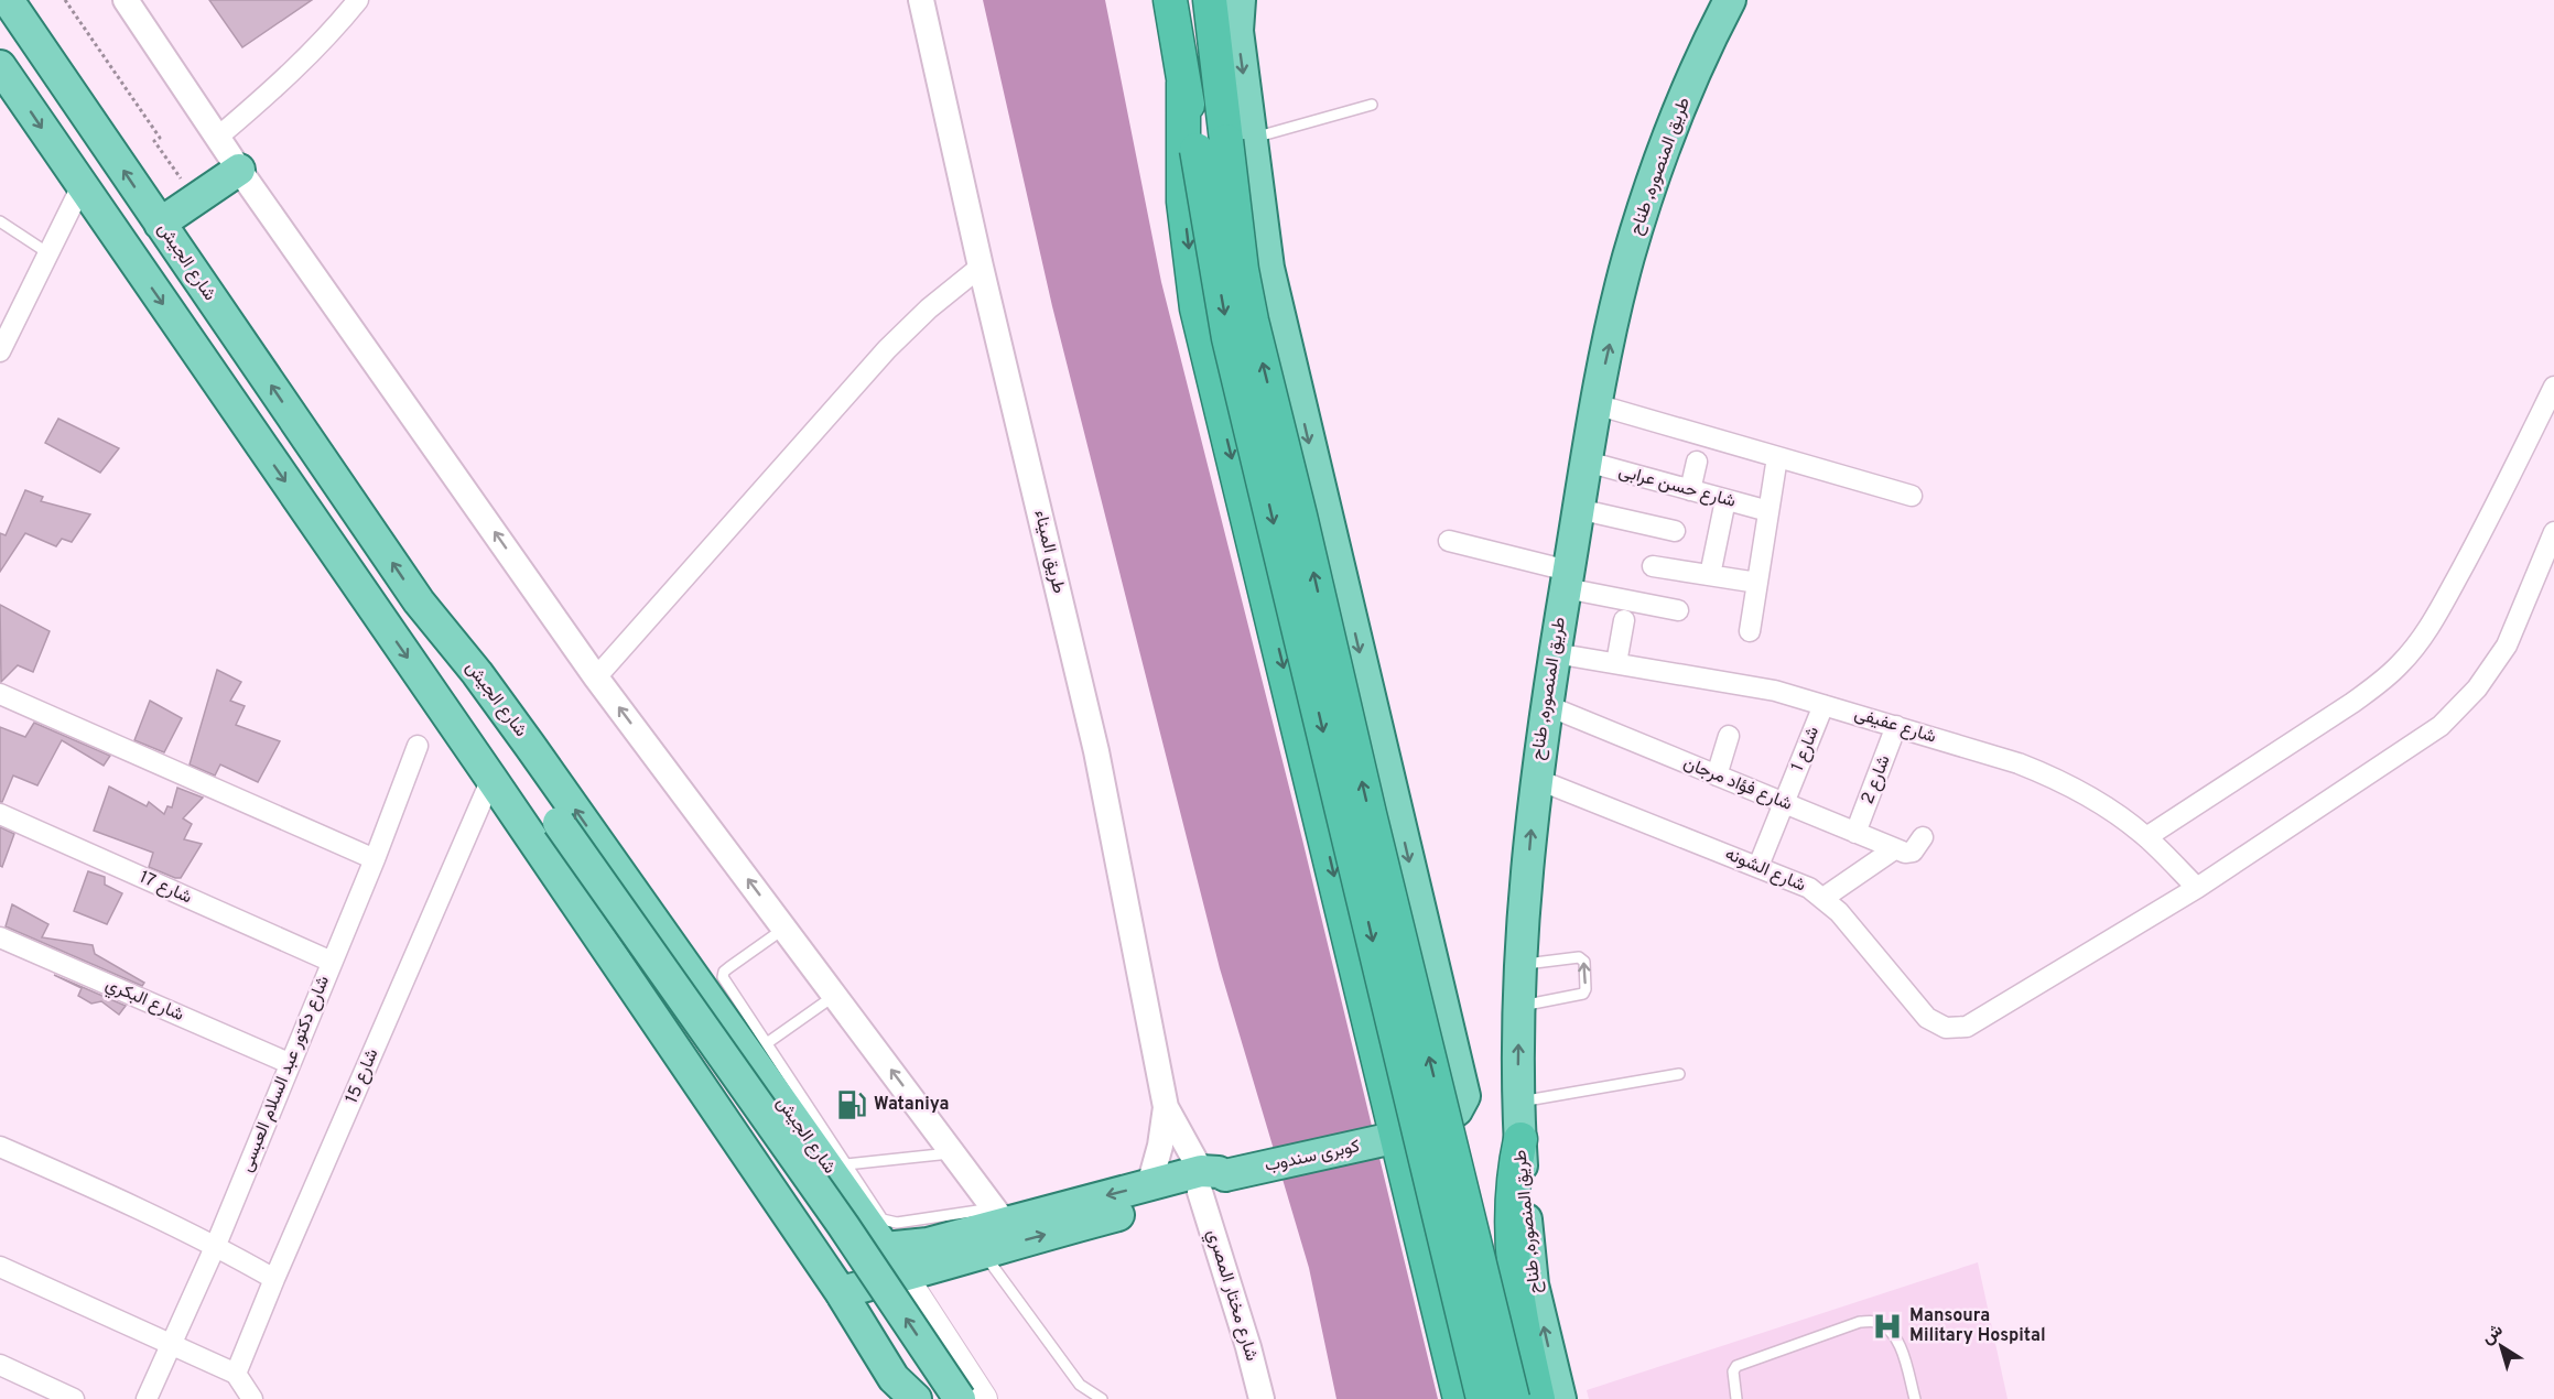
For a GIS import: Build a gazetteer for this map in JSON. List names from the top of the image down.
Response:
{
  "streets": {
    "main road": ["طريق المنصوره, طناح", "شارع الجيش", "كوبرى سندوب"],
    "street": [
      "شارع حسن عرابى",
      "طريق الميناء",
      "شارع عفيفى",
      "شارع 1",
      "شارع 2",
      "شارع فؤاد مرجان",
      "شارع الشونه",
      "شارع 17",
      "شارع البكري",
      "شارع دكتور عبد السلام العبسى",
      "شارع 15",
      "شارع مختار المصري"
    ]
  },
  "crossings": [
    ["طريق المنصوره, طناح", "شارع حسن عرابى"],
    ["طريق المنصوره, طناح", "شارع عفيفى"],
    ["طريق المنصوره, طناح", "شارع فؤاد مرجان"],
    ["طريق المنصوره, طناح", "شارع الشونه"],
    ["طريق الميناء", "كوبرى سندوب"],
    ["طريق الميناء", "شارع مختار المصري"],
    ["شارع عفيفى", "شارع 1"],
    ["شارع عفيفى", "شارع 2"],
    ["شارع عفيفى", "شارع الشونه"],
    ["شارع 1", "شارع فؤاد مرجان"],
    ["شارع 1", "شارع الشونه"],
    ["شارع 2", "شارع فؤاد مرجان"],
    ["شارع 17", "شارع دكتور عبد السلام العبسى"],
    ["شارع البكري", "شارع دكتور عبد السلام العبسى"],
    ["كوبرى سندوب", "شارع مختار المصري"]
  ],
  "places": {
    "fuel station": ["Wataniya"],
    "hospital": ["Mansoura Military Hospital"]
  },
  "north": "top left"
}
